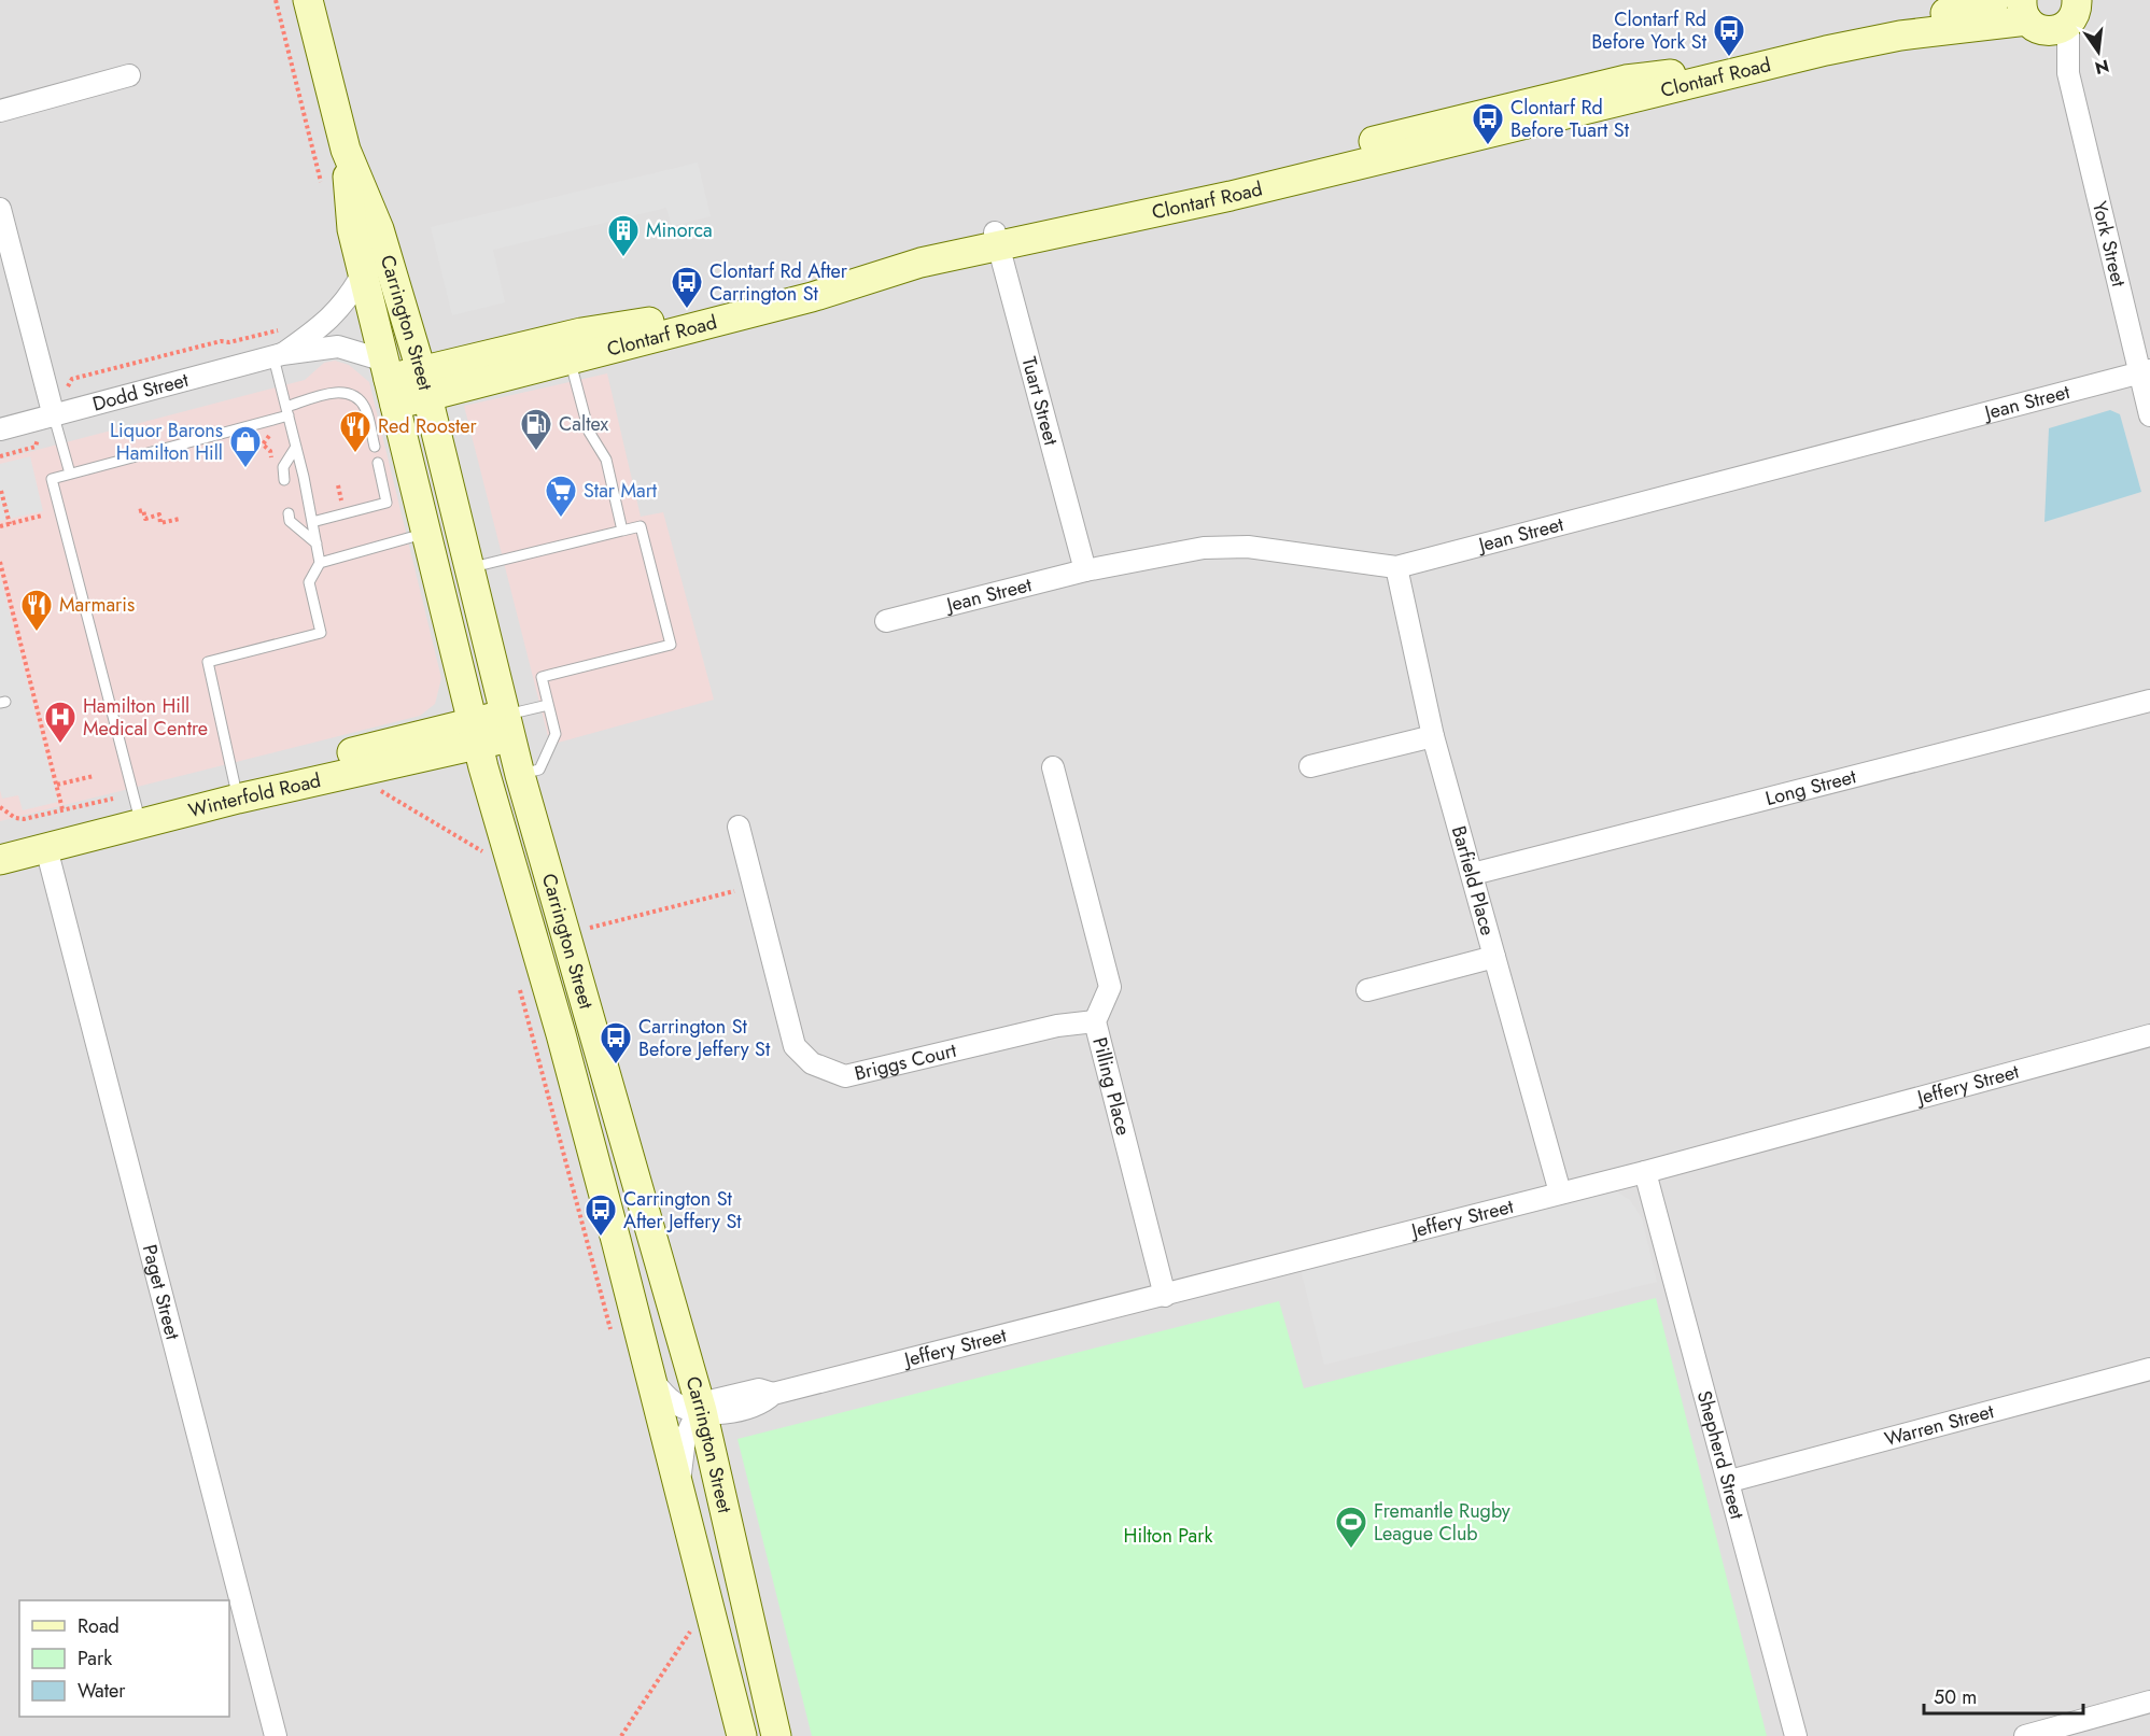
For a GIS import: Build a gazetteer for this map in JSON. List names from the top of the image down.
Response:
{
  "streets": {
    "main road": ["Clontarf Road", "Carrington Street", "Winterfold Road"],
    "street": [
      "York Street",
      "Dodd Street",
      "Tuart Street",
      "Jean Street",
      "Long Street",
      "Barfield Place",
      "Briggs Court",
      "Jeffery Street",
      "Pilling Place",
      "Paget Street",
      "Warren Street",
      "Shepherd Street"
    ]
  },
  "crossings": [
    ["Clontarf Road", "York Street"],
    ["Clontarf Road", "Carrington Street"],
    ["Clontarf Road", "Dodd Street"],
    ["Clontarf Road", "Tuart Street"],
    ["York Street", "Jean Street"],
    ["Carrington Street", "Dodd Street"],
    ["Carrington Street", "Winterfold Road"],
    ["Carrington Street", "Jeffery Street"],
    ["Tuart Street", "Jean Street"],
    ["Jean Street", "Barfield Place"],
    ["Long Street", "Barfield Place"],
    ["Winterfold Road", "Paget Street"],
    ["Barfield Place", "Jeffery Street"],
    ["Briggs Court", "Pilling Place"],
    ["Jeffery Street", "Pilling Place"],
    ["Jeffery Street", "Shepherd Street"],
    ["Warren Street", "Shepherd Street"]
  ],
  "parks": ["Hilton Park"],
  "places": {
    "bus stop": [
      "Clontarf Rd Before York St",
      "Clontarf Rd Before Tuart St",
      "Clontarf Rd After Carrington St",
      "Carrington St Before Jeffery St",
      "Carrington St After Jeffery St"
    ],
    "building": ["Minorca"],
    "fuel station": ["Caltex"],
    "restaurant": ["Red Rooster", "Marmaris"],
    "shop": ["Liquor Barons Hamilton Hill"],
    "supermarket": ["Star Mart"],
    "hospital": ["Hamilton Hill Medical Centre"],
    "sports": ["Fremantle Rugby League Club"]
  },
  "legend": ["Road", "Park", "Water"],
  "scale_bar": "50 m",
  "north": "bottom"
}
